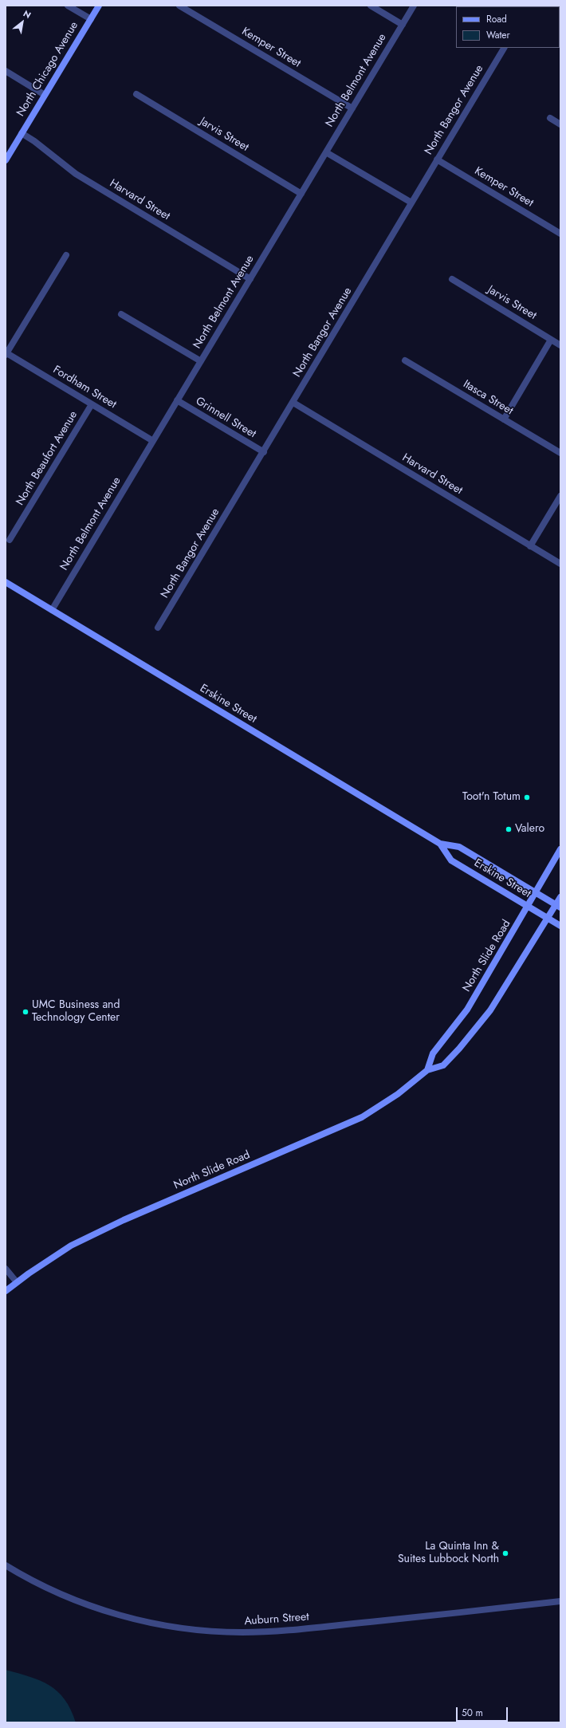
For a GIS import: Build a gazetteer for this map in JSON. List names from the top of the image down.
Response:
{
  "streets": {
    "main road": ["North Chicago Avenue", "Erskine Street", "North Slide Road"],
    "street": [
      "Kemper Street",
      "North Belmont Avenue",
      "North Bangor Avenue",
      "Jarvis Street",
      "Harvard Street",
      "Fordham Street",
      "Itasca Street",
      "Grinnell Street",
      "North Beaufort Avenue",
      "Auburn Street"
    ]
  },
  "crossings": [
    ["Kemper Street", "North Belmont Avenue"],
    ["Kemper Street", "North Bangor Avenue"],
    ["North Chicago Avenue", "Harvard Street"],
    ["North Belmont Avenue", "Jarvis Street"],
    ["North Belmont Avenue", "Harvard Street"],
    ["North Belmont Avenue", "Fordham Street"],
    ["North Belmont Avenue", "Grinnell Street"],
    ["North Belmont Avenue", "Erskine Street"],
    ["North Bangor Avenue", "Harvard Street"],
    ["North Bangor Avenue", "Grinnell Street"],
    ["Fordham Street", "North Beaufort Avenue"],
    ["Erskine Street", "North Slide Road"]
  ],
  "places": [
    "Toot'n Totum",
    "Valero",
    "UMC Business and Technology Center",
    "La Quinta Inn & Suites Lubbock North"
  ],
  "legend": ["Road", "Water"],
  "scale_bar": "50 m",
  "north": "top right"
}
